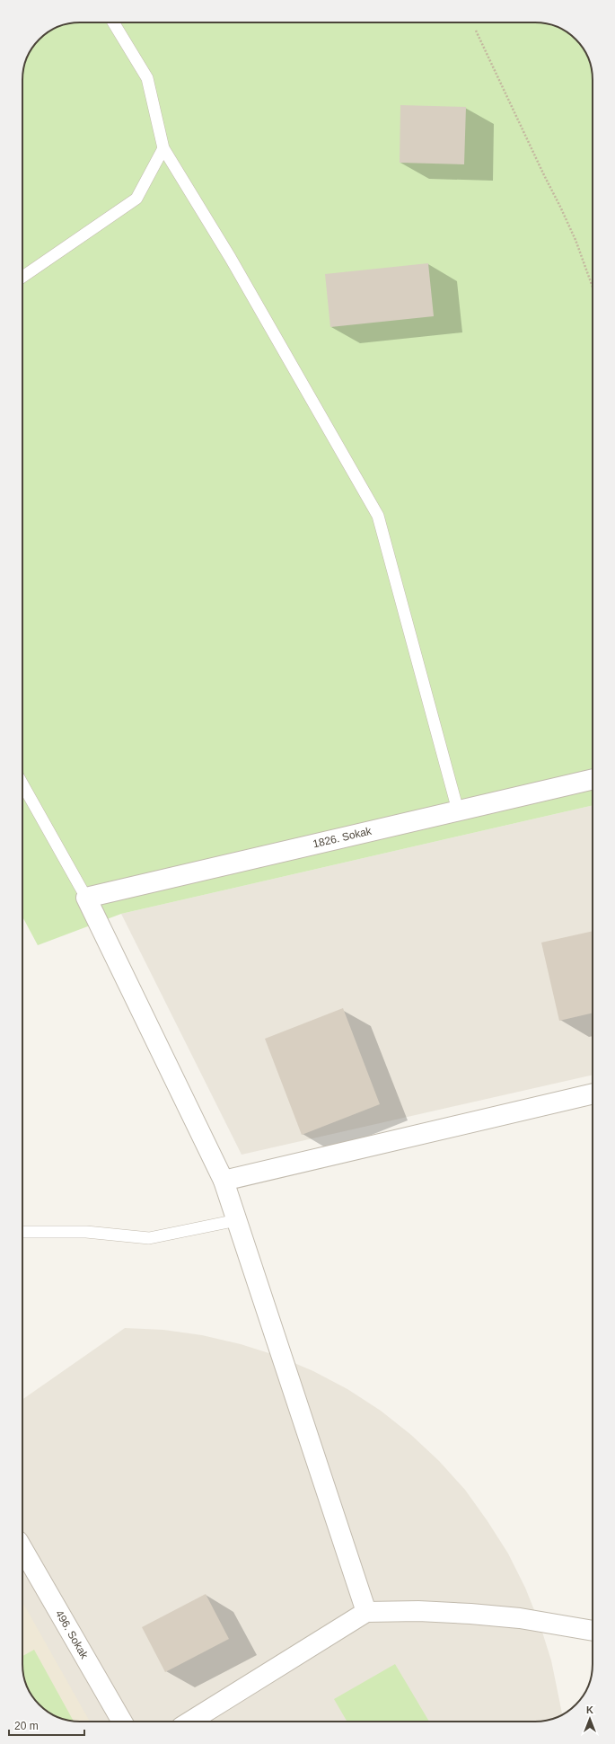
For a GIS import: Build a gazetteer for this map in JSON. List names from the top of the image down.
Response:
{
  "streets": {
    "street": ["1826. Sokak", "496. Sokak"]
  },
  "scale_bar": "20 m",
  "north": "top"
}
